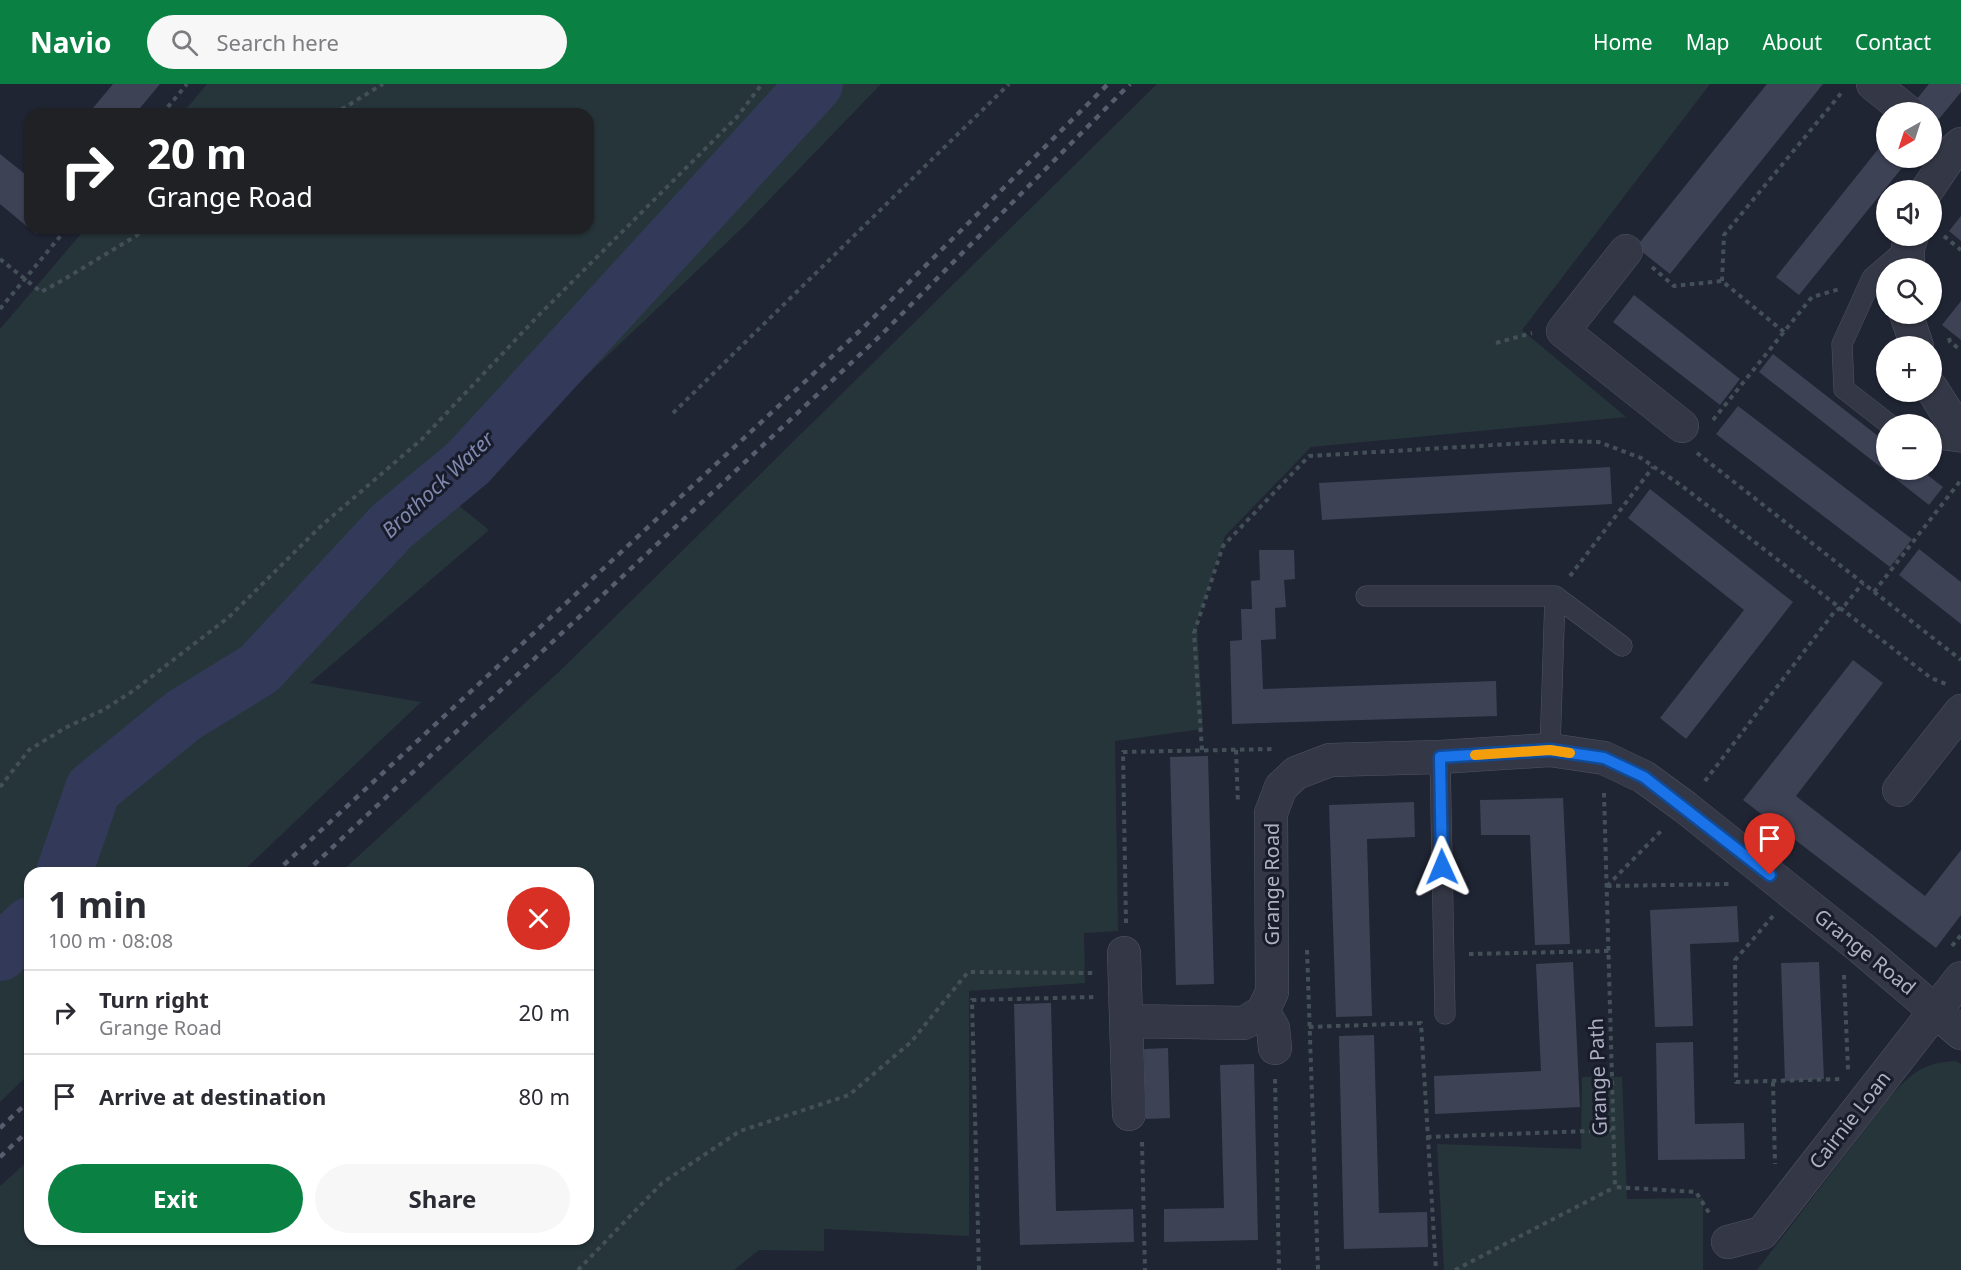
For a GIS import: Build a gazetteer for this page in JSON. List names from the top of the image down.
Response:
{
  "streets": {
    "street": ["Grange Road", "Cairnie Loan"],
    "path": ["Grange Path"]
  },
  "crossings": [
    ["Grange Road", "Grange Path"],
    ["Grange Road", "Cairnie Loan"]
  ],
  "water": ["Brothock Water"],
  "north": "bottom left",
  "page": {
    "header": "Navio",
    "search": "Search here",
    "nav": [
      "Home",
      "Map",
      "About",
      "Contact"
    ],
    "map_buttons": ["+", "−"],
    "turn": ["20 m", "Grange Road"],
    "heading": ["1 min", "100 m · 08:08"],
    "list": [
      {
        "name": "Turn right",
        "note": "Grange Road",
        "value": "20 m"
      },
      {
        "name": "Arrive at destination",
        "value": "80 m"
      }
    ],
    "buttons": ["Exit", "Share"]
  }
}
